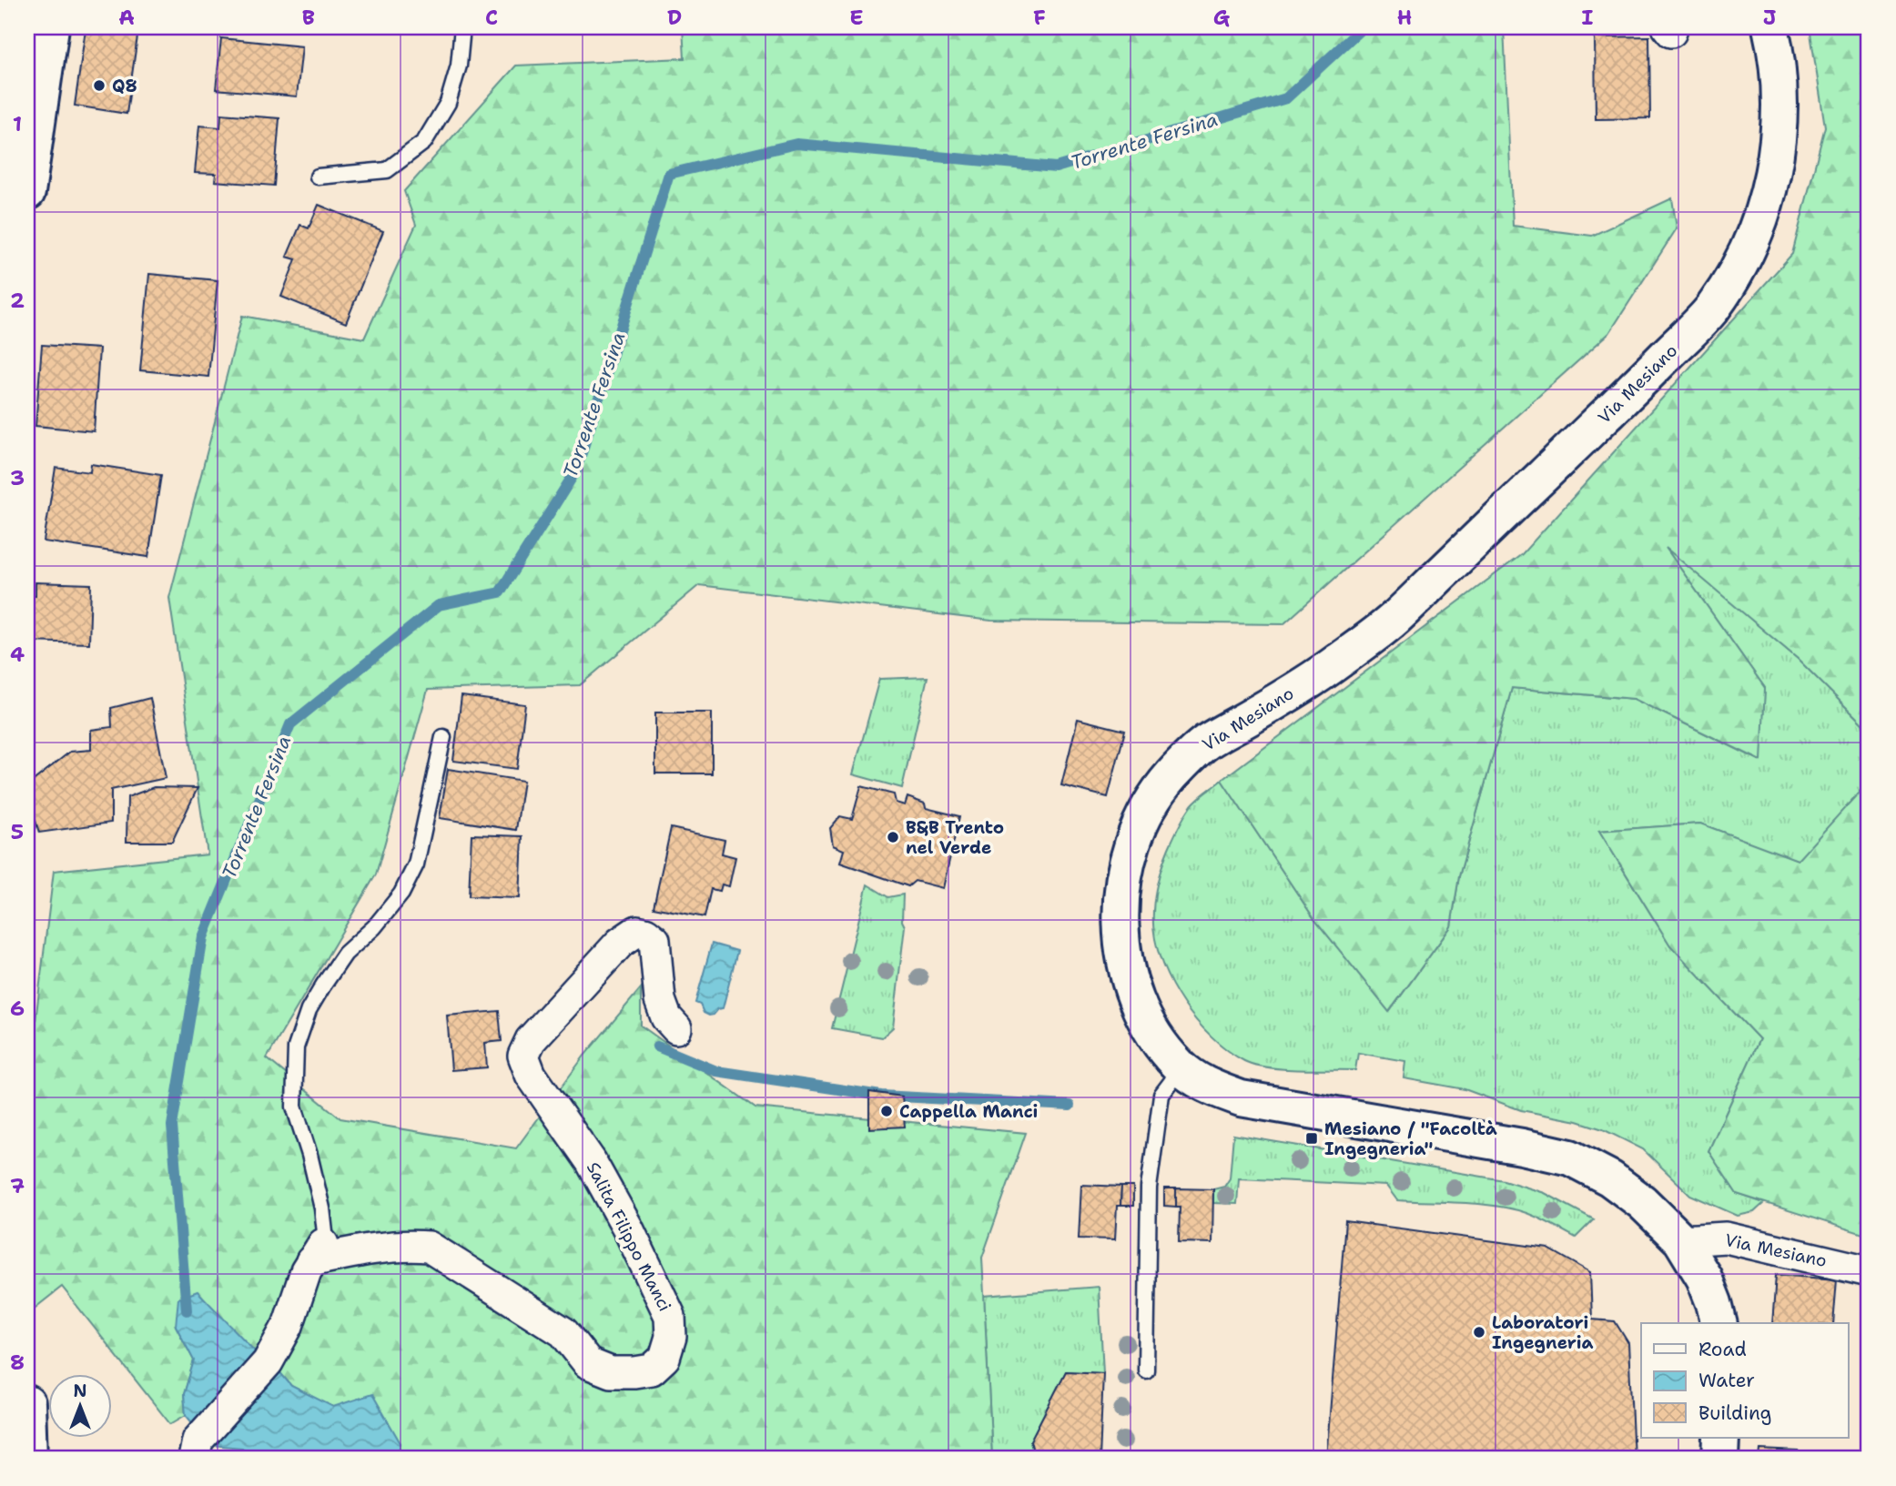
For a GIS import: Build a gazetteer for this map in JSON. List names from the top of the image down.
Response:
{
  "streets": {
    "main road": ["Via Mesiano"],
    "street": ["Salita Filippo Manci"]
  },
  "water": ["Torrente Fersina"],
  "places": {
    "other": [
      "Q8",
      "B&B Trento nel Verde",
      "Cappella Manci",
      "Laboratori Ingegneria"
    ],
    "transit": ["Mesiano / \"Facoltà Ingegneria\""]
  },
  "legend": ["Road", "Water", "Building"],
  "north": "top",
  "grid": {
    "columns": [
      "A",
      "B",
      "C",
      "D",
      "E",
      "F",
      "G",
      "H",
      "I",
      "J"
    ],
    "rows": [
      "1",
      "2",
      "3",
      "4",
      "5",
      "6",
      "7",
      "8"
    ]
  }
}
